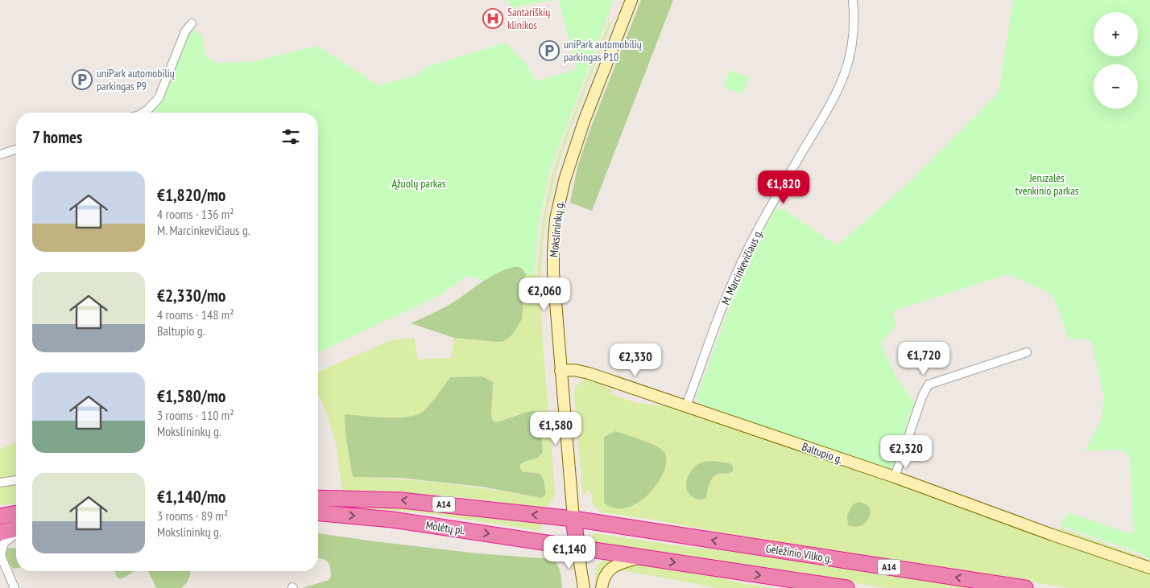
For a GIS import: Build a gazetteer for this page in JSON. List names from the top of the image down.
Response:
{
  "streets": {
    "highway": ["A14", "Molėtų pl.", "Geležinio Vilko g."],
    "street": ["Mokslininkų g.", "M. Marcinkevičiaus g.", "Baltupio g."]
  },
  "crossings": [
    ["Mokslininkų g.", "Baltupio g."],
    ["Mokslininkų g.", "Molėtų pl."],
    ["Mokslininkų g.", "Geležinio Vilko g."],
    ["M. Marcinkevičiaus g.", "Baltupio g."],
    ["A14", "Molėtų pl."],
    ["Molėtų pl.", "Geležinio Vilko g."]
  ],
  "parks": ["Jeruzalės tvenkinio parkas", "Ąžuolų parkas"],
  "places": {
    "hospital": ["Santariškių klinikos"],
    "parking": ["uniPark automobilių parkingas P10", "uniPark automobilių parkingas P9"]
  },
  "page": {
    "map_buttons": ["+", "−"],
    "heading": "7 homes",
    "list": [
      {
        "name": "€1,820/mo",
        "note": "4 rooms · 136 m² · M. Marcinkevičiaus g."
      },
      {
        "name": "€2,330/mo",
        "note": "4 rooms · 148 m² · Baltupio g."
      },
      {
        "name": "€1,580/mo",
        "note": "3 rooms · 110 m² · Mokslininkų g."
      },
      {
        "name": "€1,140/mo",
        "note": "3 rooms · 89 m² · Mokslininkų g."
      }
    ],
    "price": [
      "€1,820",
      "€2,060",
      "€1,720",
      "€2,330",
      "€1,580",
      "€2,320",
      "€1,140"
    ]
  }
}
